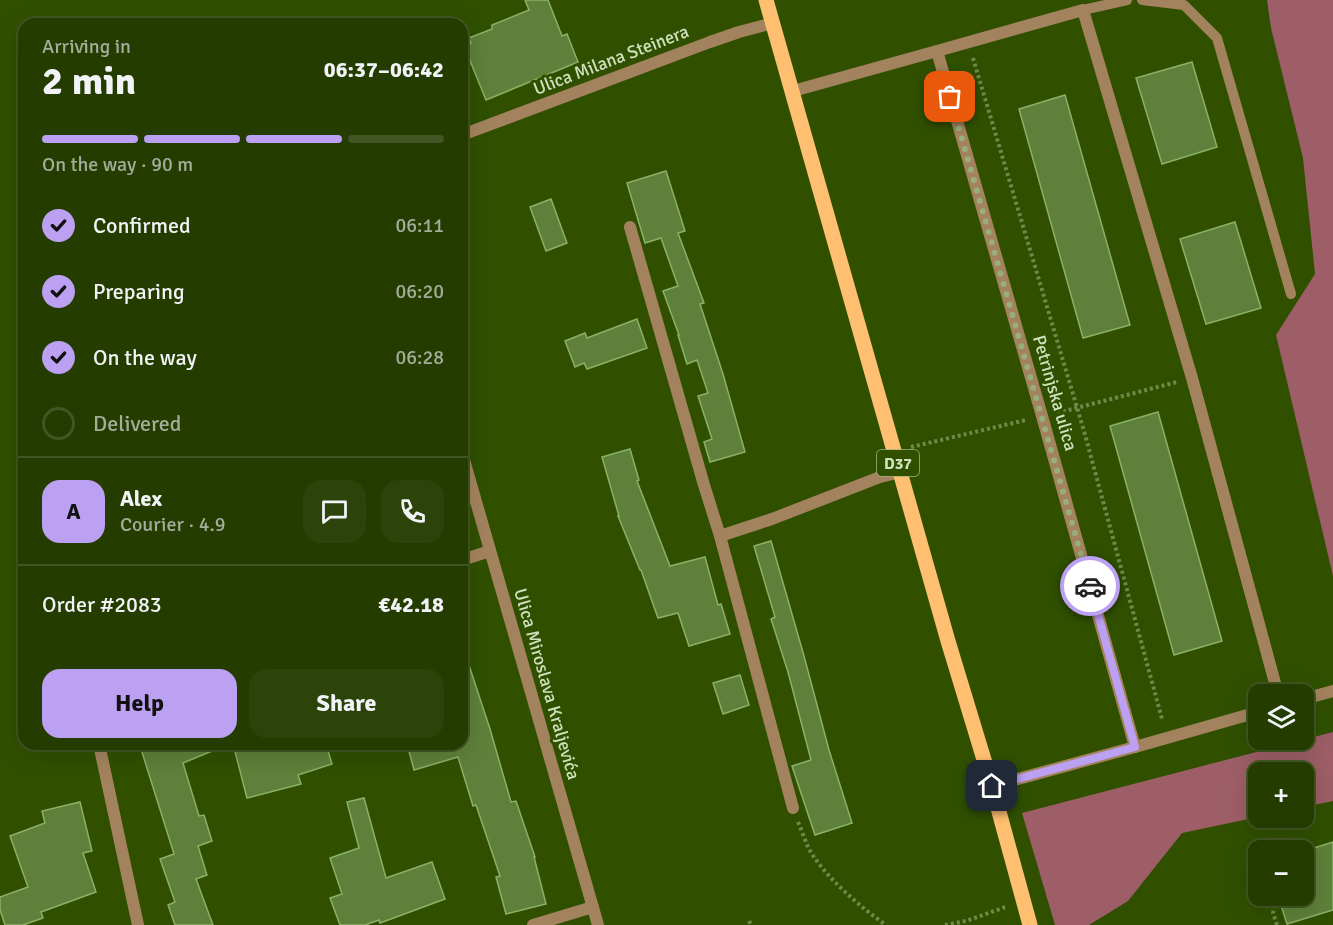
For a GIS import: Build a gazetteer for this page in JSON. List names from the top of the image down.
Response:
{
  "streets": {
    "main road": ["D37"],
    "street": ["Ulica Milana Steinera", "Petrinjska ulica", "Ulica Miroslava Kraljevića"]
  },
  "crossings": [
    ["Ulica Milana Steinera", "D37"]
  ],
  "page": {
    "heading": ["2 min", "Arriving in", "06:37–06:42"],
    "panel": [
      "Alex",
      "Courier · 4.9",
      "Order #2083",
      "€42.18"
    ],
    "bar": "On the way · 90 m",
    "list": [
      ["Confirmed", "06:11"],
      ["Preparing", "06:20"],
      ["On the way", "06:28"],
      "Delivered"
    ],
    "round": "A",
    "buttons": ["Help", "Share"],
    "map_buttons": ["+", "−"]
  }
}
